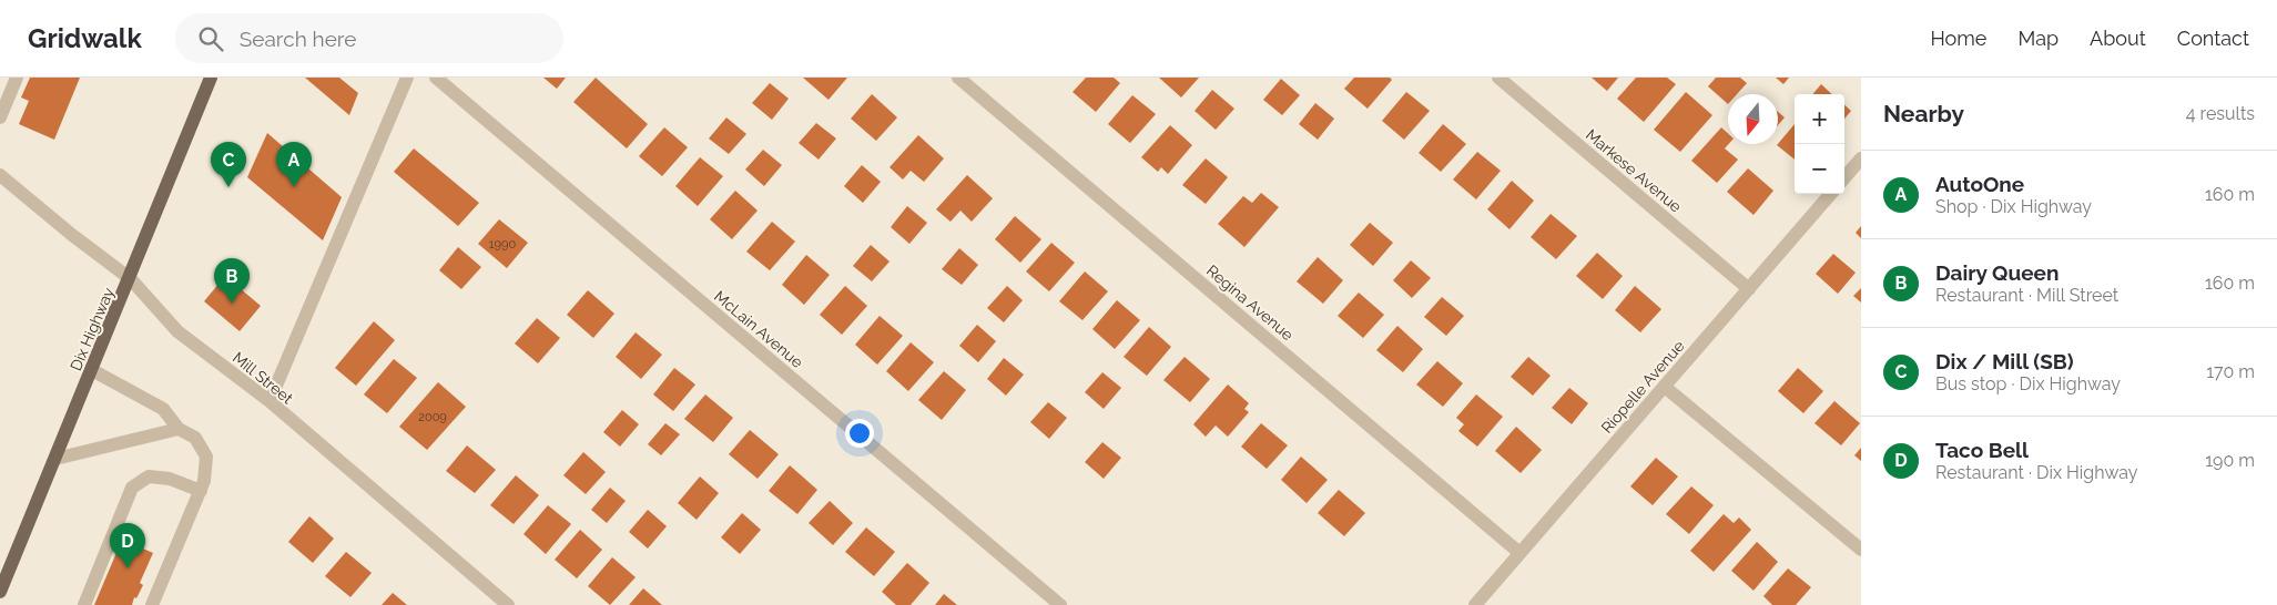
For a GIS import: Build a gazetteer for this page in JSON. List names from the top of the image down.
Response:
{
  "streets": {
    "main road": ["Dix Highway"],
    "street": [
      "Markese Avenue",
      "Regina Avenue",
      "McLain Avenue",
      "Mill Street",
      "Riopelle Avenue"
    ]
  },
  "crossings": [
    ["Markese Avenue", "Riopelle Avenue"],
    ["Regina Avenue", "Riopelle Avenue"],
    ["Dix Highway", "Mill Street"]
  ],
  "house_numbers": ["1990", "2009"],
  "north": "bottom",
  "page": {
    "header": "Gridwalk",
    "search": "Search here",
    "nav": [
      "Home",
      "Map",
      "About",
      "Contact"
    ],
    "heading": ["Nearby", "4 results"],
    "map_buttons": ["+", "−"],
    "pins": [
      "A",
      "C",
      "B",
      "D"
    ],
    "list": [
      {
        "mark": "A",
        "name": "AutoOne",
        "note": "Shop · Dix Highway",
        "value": "160 m"
      },
      {
        "mark": "B",
        "name": "Dairy Queen",
        "note": "Restaurant · Mill Street",
        "value": "160 m"
      },
      {
        "mark": "C",
        "name": "Dix / Mill (SB)",
        "note": "Bus stop · Dix Highway",
        "value": "170 m"
      },
      {
        "mark": "D",
        "name": "Taco Bell",
        "note": "Restaurant · Dix Highway",
        "value": "190 m"
      }
    ]
  }
}
